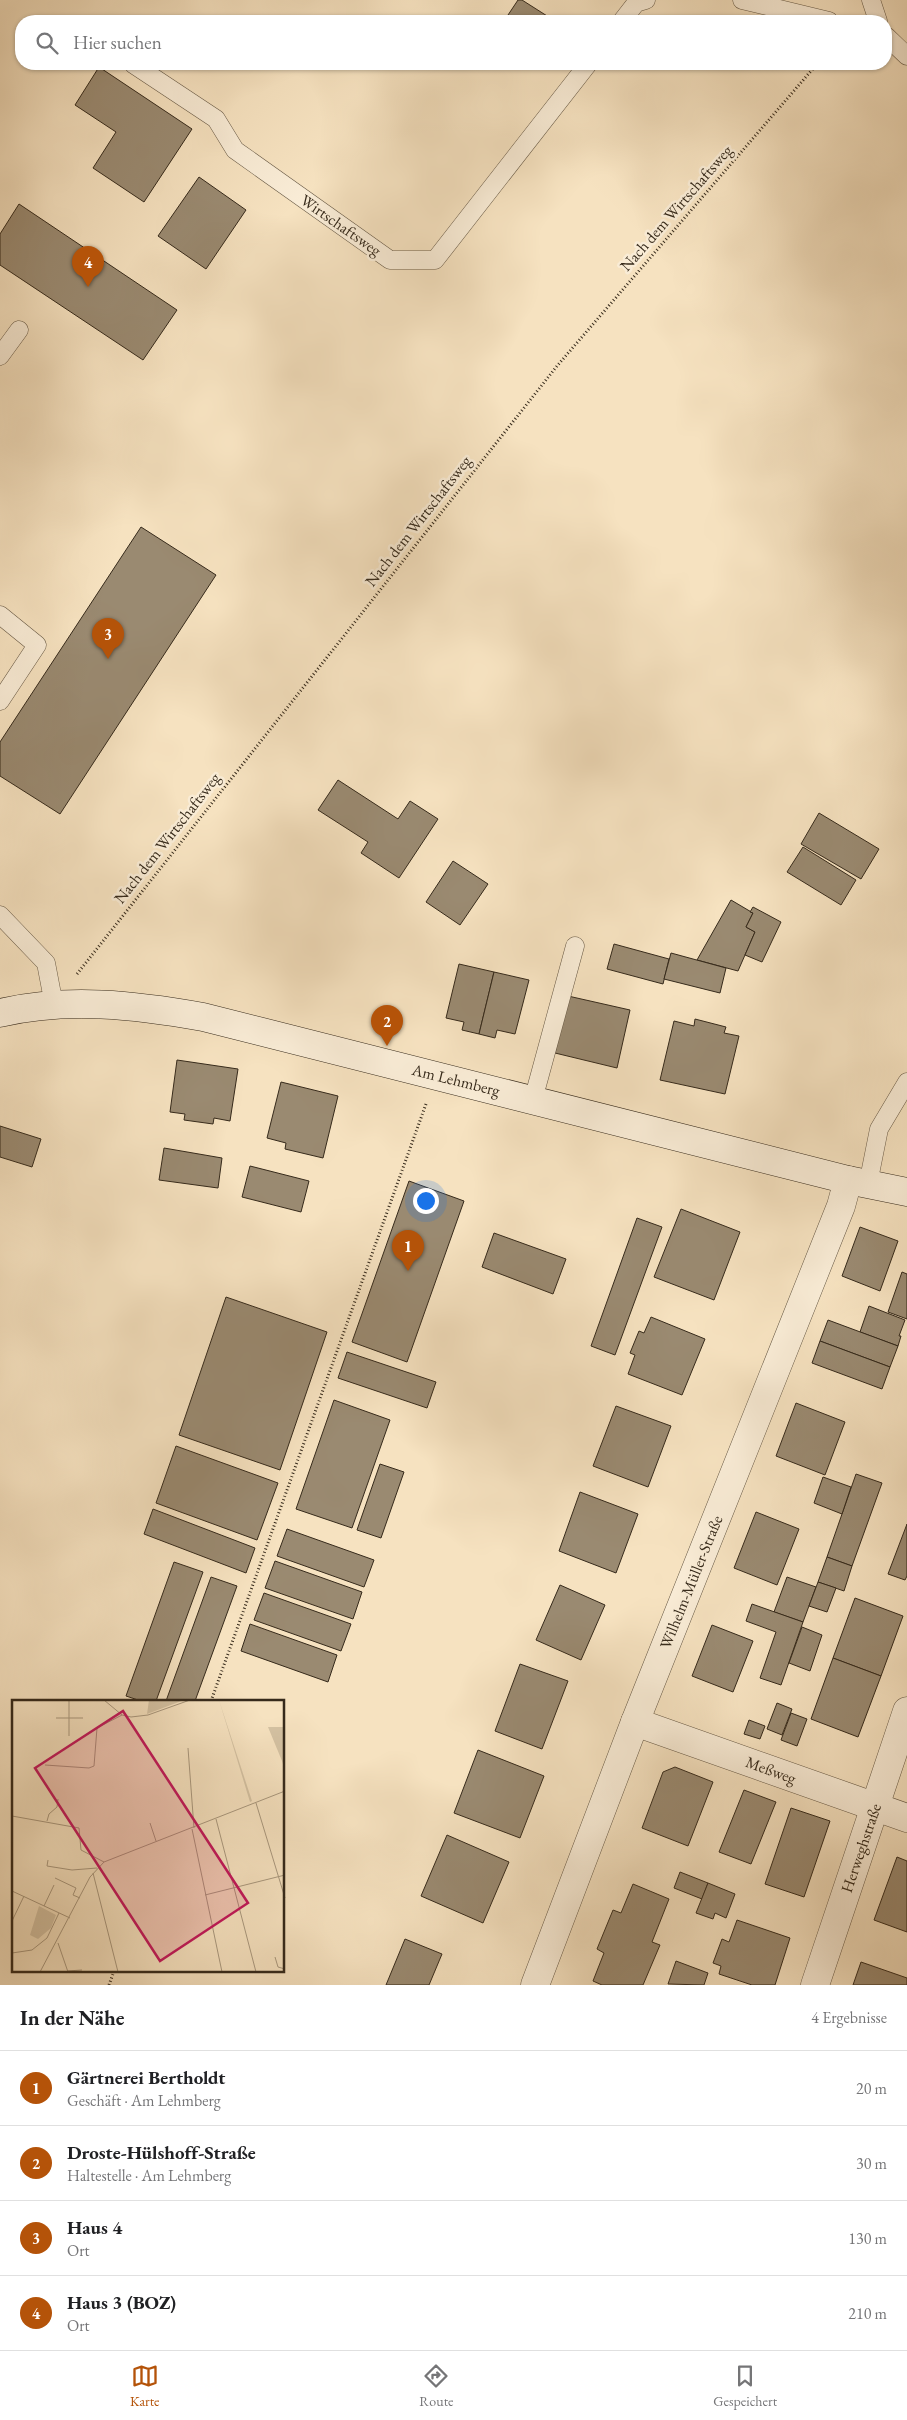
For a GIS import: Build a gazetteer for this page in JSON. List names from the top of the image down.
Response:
{
  "streets": {
    "street": [
      "Am Lehmberg",
      "Wilhelm-Müller-Straße",
      "Meßweg",
      "Herweghstraße"
    ],
    "lane": ["Wirtschaftsweg"],
    "path": ["Nach dem Wirtschaftsweg"]
  },
  "crossings": [
    ["Nach dem Wirtschaftsweg", "Am Lehmberg"],
    ["Am Lehmberg", "Wilhelm-Müller-Straße"],
    ["Wilhelm-Müller-Straße", "Meßweg"],
    ["Meßweg", "Herweghstraße"]
  ],
  "page": {
    "search": "Hier suchen",
    "pins": [
      "4",
      "3",
      "2",
      "1"
    ],
    "heading": ["In der Nähe", "4 Ergebnisse"],
    "list": [
      {
        "mark": "1",
        "name": "Gärtnerei Bertholdt",
        "note": "Geschäft · Am Lehmberg",
        "value": "20 m"
      },
      {
        "mark": "2",
        "name": "Droste-Hülshoff-Straße",
        "note": "Haltestelle · Am Lehmberg",
        "value": "30 m"
      },
      {
        "mark": "3",
        "name": "Haus 4",
        "note": "Ort",
        "value": "130 m"
      },
      {
        "mark": "4",
        "name": "Haus 3 (BOZ)",
        "note": "Ort",
        "value": "210 m"
      }
    ],
    "nav": ["Karte", "Route", "Gespeichert"]
  }
}
